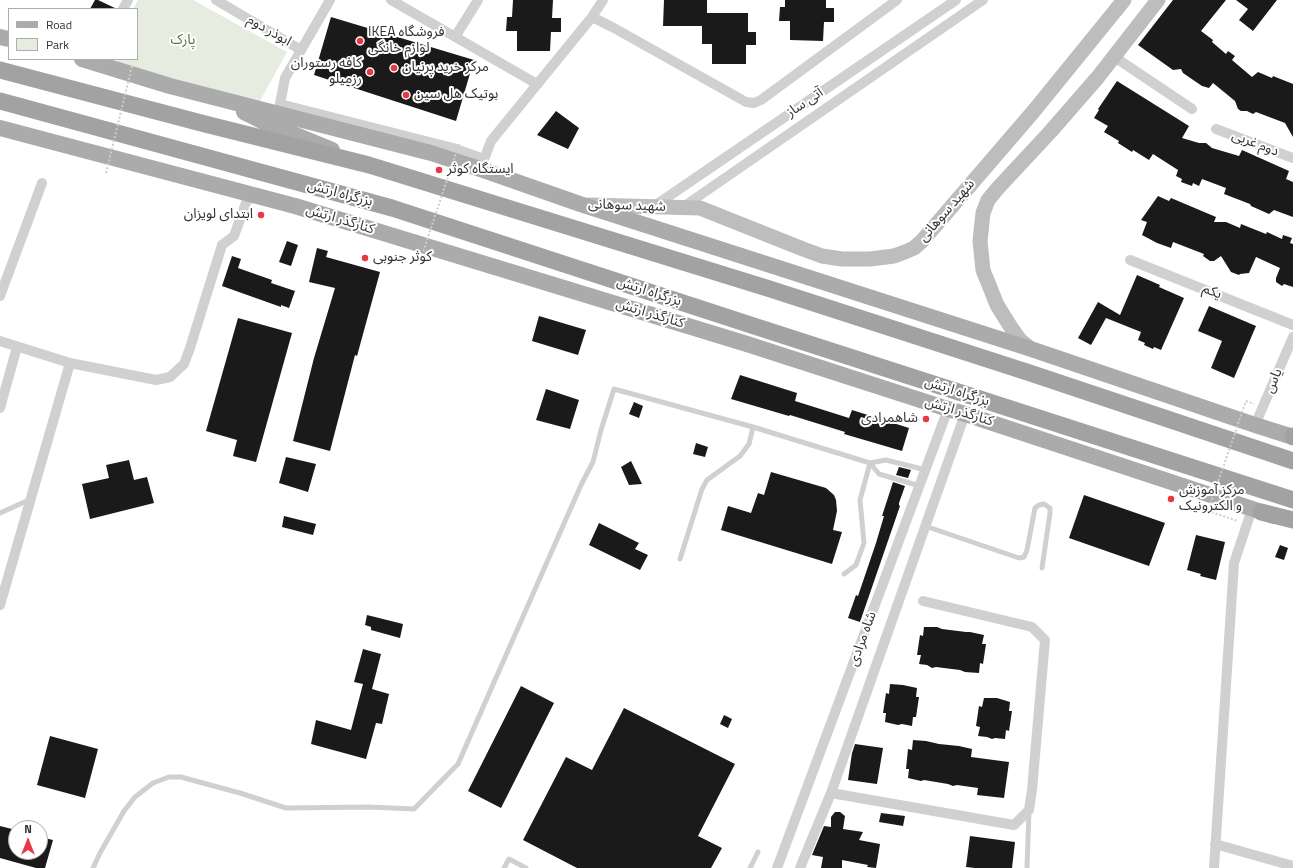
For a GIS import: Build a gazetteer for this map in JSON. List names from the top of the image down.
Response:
{
  "streets": {
    "highway": ["بزرگراه ارتش"],
    "main road": ["شهید سوهانی", "کنارگذر ارتش"],
    "street": [
      "ابوذر دوم",
      "آتی ساز",
      "دوم غربی",
      "یکم",
      "یاس",
      "شاه مرادی"
    ]
  },
  "crossings": [
    ["آتی ساز", "شهید سوهانی"],
    ["کنارگذر ارتش", "شاه مرادی"]
  ],
  "parks": ["پارک"],
  "places": [
    "IKEA فروشگاه لوازم خانگی",
    "مرکز خرید پرنیان",
    "کافه رستوران رزمیلو",
    "بوتیک هل سین",
    "ایستگاه کوثر",
    "ابتدای لویزان",
    "کوثر جنوبی",
    "شاهمرادی",
    "مرکز آموزش و الکترونیک"
  ],
  "legend": ["Road", "Park"],
  "north": "top"
}
